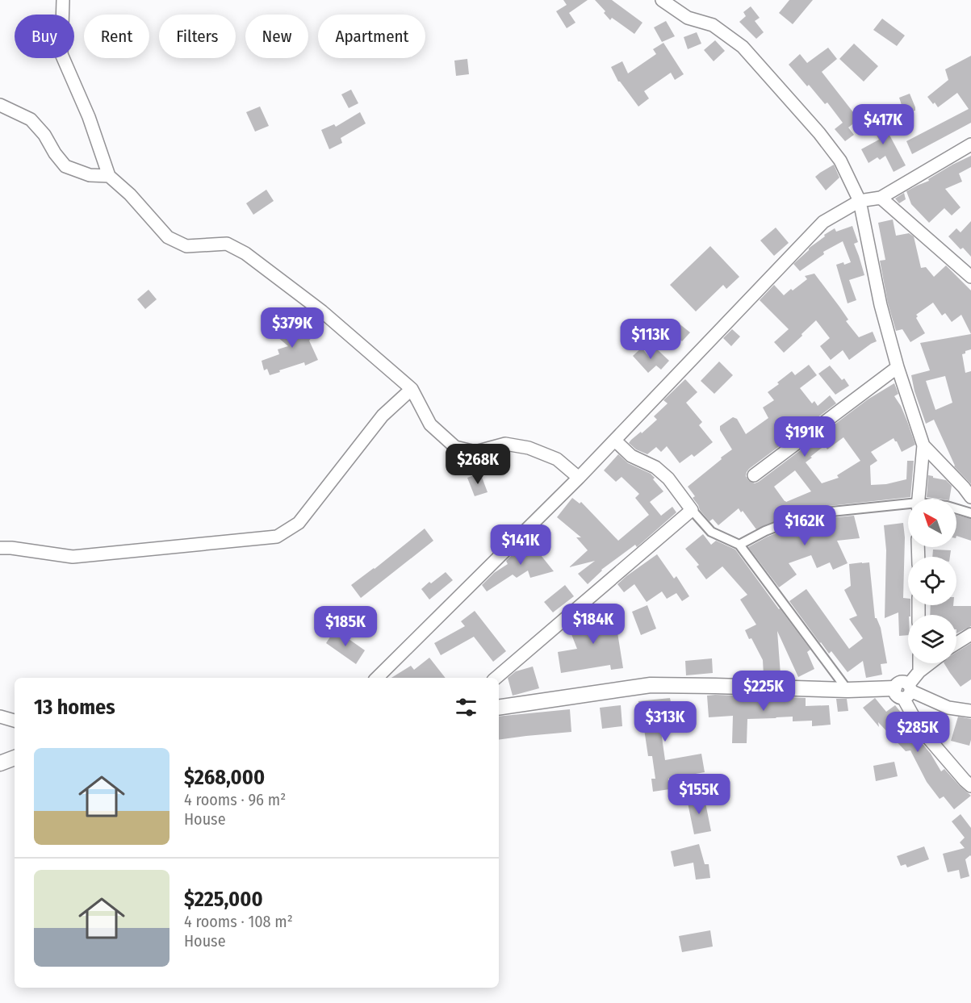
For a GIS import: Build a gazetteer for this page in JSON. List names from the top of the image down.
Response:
{
  "north": "top left",
  "page": {
    "chip": [
      "Buy",
      "Rent",
      "Filters",
      "New",
      "Apartment"
    ],
    "price": [
      "$417K",
      "$379K",
      "$113K",
      "$191K",
      "$268K",
      "$162K",
      "$141K",
      "$184K",
      "$185K",
      "$225K",
      "$313K",
      "$285K",
      "$155K"
    ],
    "heading": "13 homes",
    "list": [
      {
        "name": "$268,000",
        "note": "4 rooms · 96 m² · House"
      },
      {
        "name": "$225,000",
        "note": "4 rooms · 108 m² · House"
      }
    ]
  }
}
